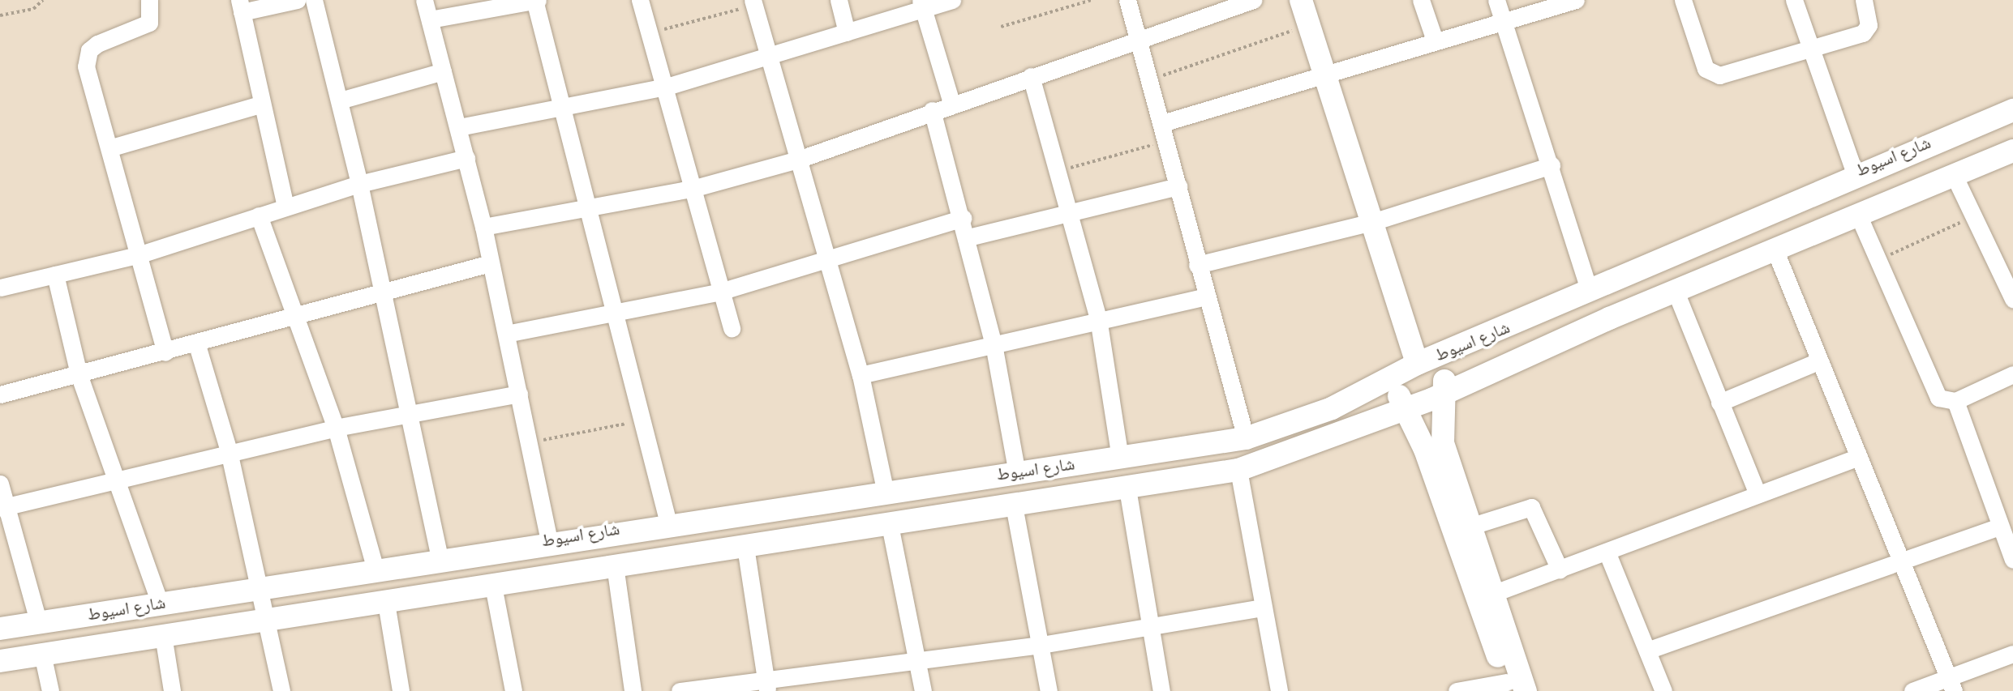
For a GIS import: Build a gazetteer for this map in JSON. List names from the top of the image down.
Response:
{
  "streets": {
    "street": ["شارع اسيوط"]
  }
}
